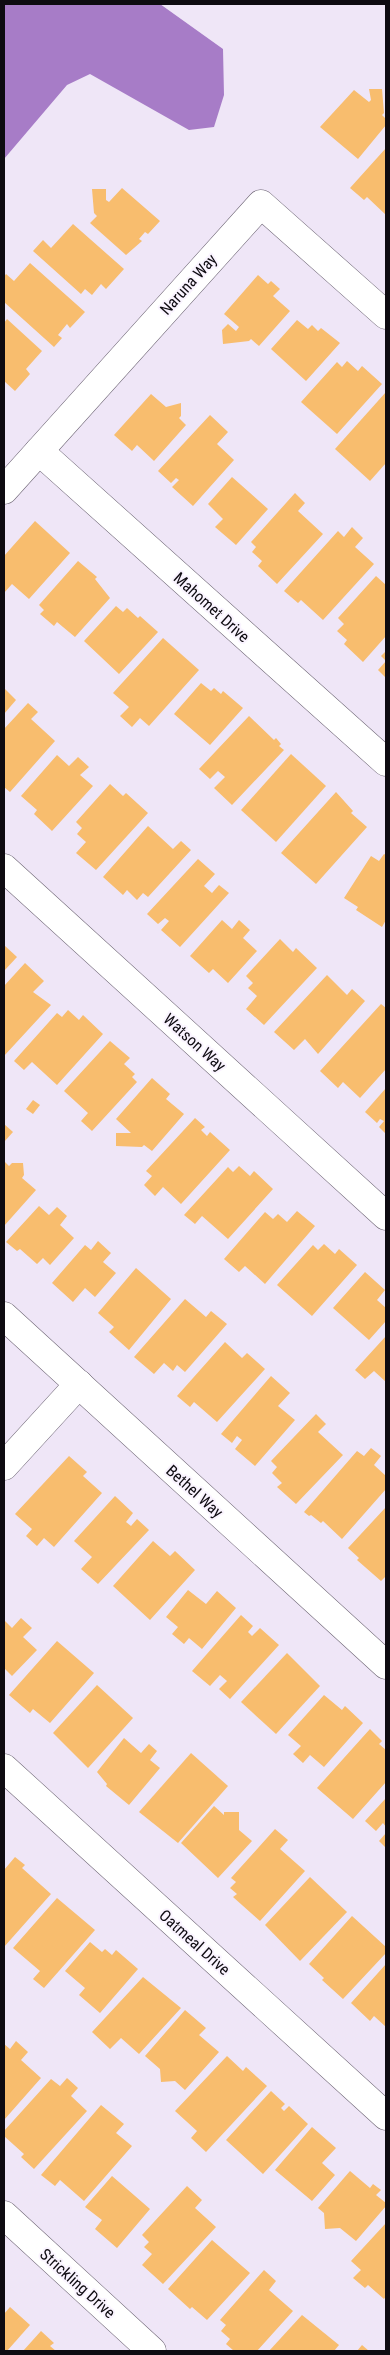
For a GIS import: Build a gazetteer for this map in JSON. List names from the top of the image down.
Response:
{
  "streets": {
    "street": [
      "Naruna Way",
      "Mahomet Drive",
      "Watson Way",
      "Bethel Way",
      "Oatmeal Drive",
      "Strickling Drive"
    ]
  },
  "crossings": [
    ["Naruna Way", "Mahomet Drive"]
  ]
}
